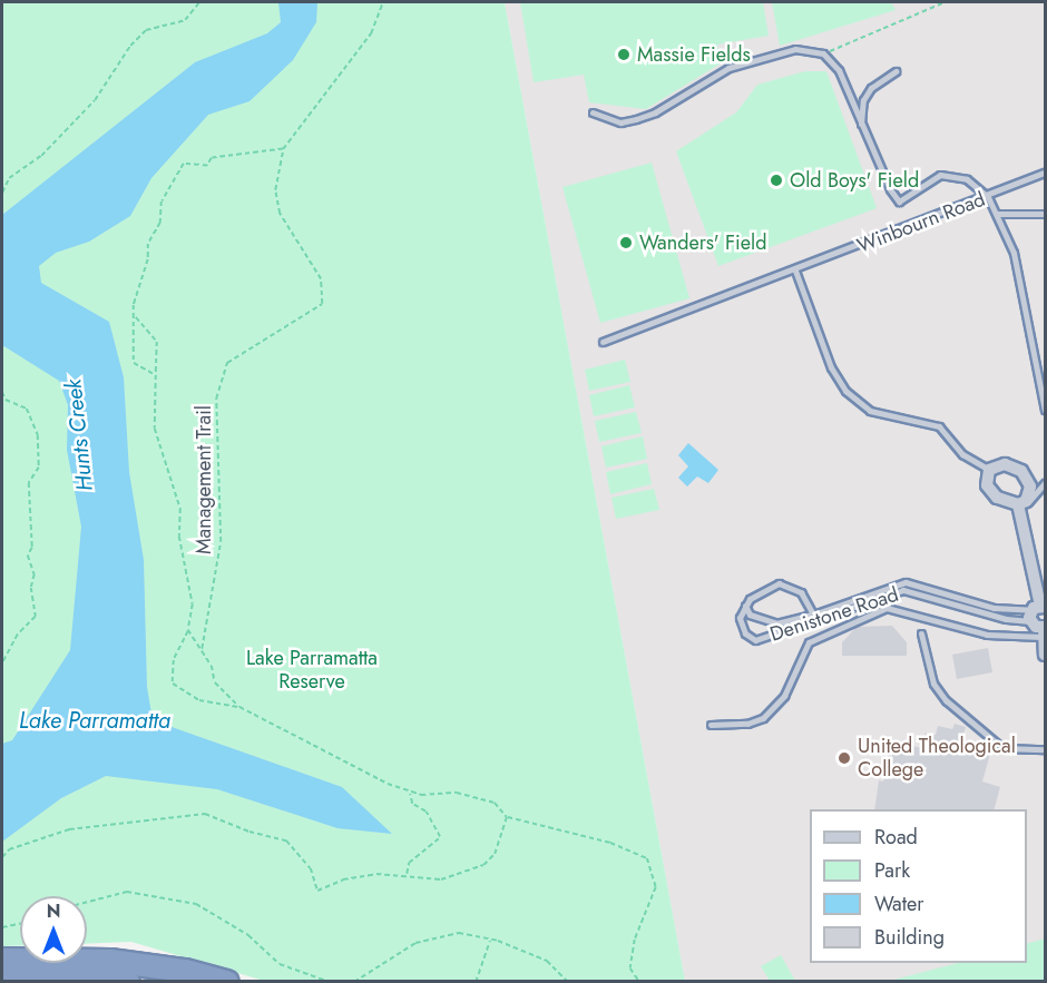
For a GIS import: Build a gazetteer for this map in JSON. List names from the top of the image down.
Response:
{
  "streets": {
    "lane": ["Winbourn Road", "Denistone Road"],
    "path": ["Management Trail"]
  },
  "water": ["Hunts Creek", "Lake Parramatta"],
  "parks": ["Lake Parramatta Reserve"],
  "places": [
    "Massie Fields",
    "Old Boys' Field",
    "Wanders' Field",
    "United Theological College"
  ],
  "legend": [
    "Road",
    "Park",
    "Water",
    "Building"
  ],
  "north": "top"
}
